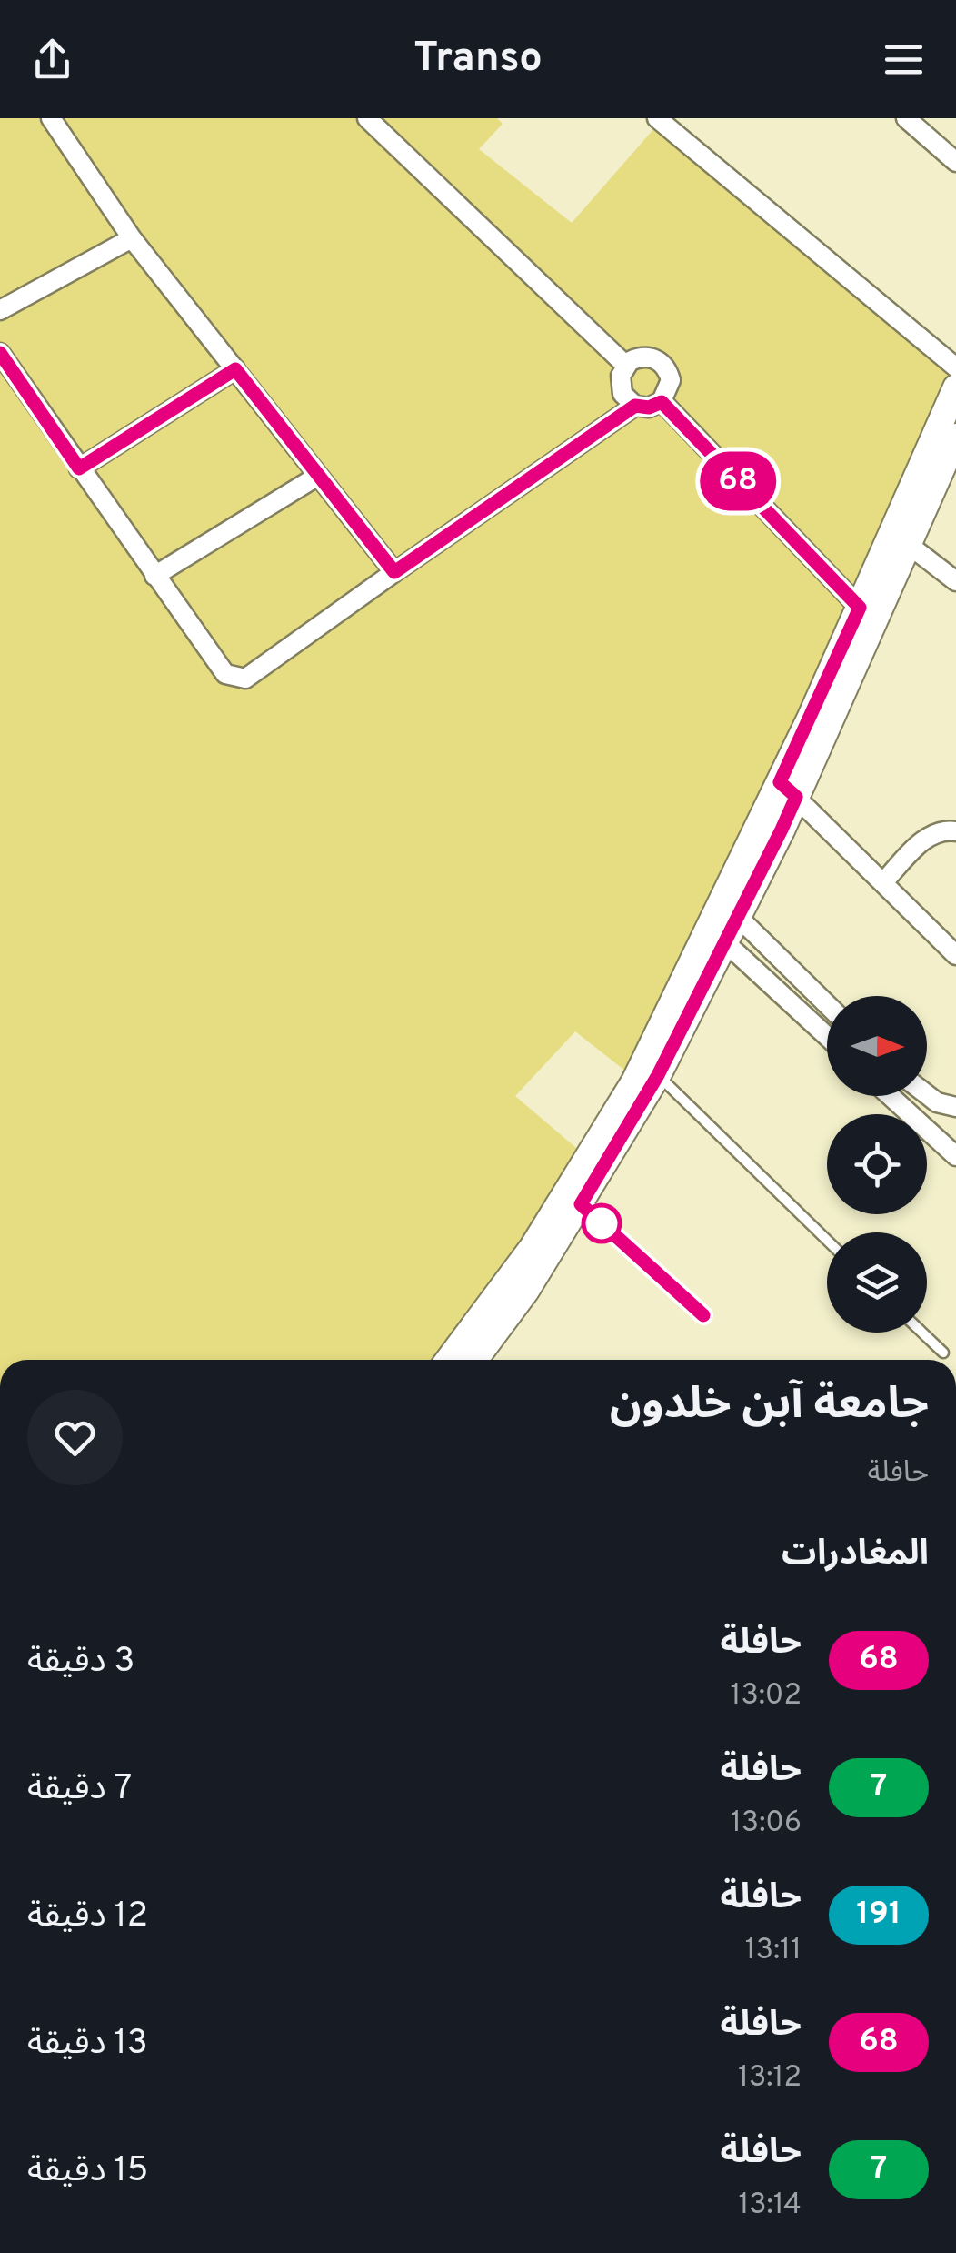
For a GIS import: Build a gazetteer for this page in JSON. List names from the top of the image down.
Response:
{
  "lines": ["bus line 68"],
  "north": "right",
  "page": {
    "header": "Transo",
    "on_map": "68",
    "heading": [
      ["جامعة آبن خلدون", "حافلة"],
      "المغادرات"
    ],
    "list": [
      {
        "mark": "68",
        "name": "حافلة",
        "note": "13:02",
        "value": "3 دقيقة"
      },
      {
        "mark": "7",
        "name": "حافلة",
        "note": "13:06",
        "value": "7 دقيقة"
      },
      {
        "mark": "191",
        "name": "حافلة",
        "note": "13:11",
        "value": "12 دقيقة"
      },
      {
        "mark": "68",
        "name": "حافلة",
        "note": "13:12",
        "value": "13 دقيقة"
      },
      {
        "mark": "7",
        "name": "حافلة",
        "note": "13:14",
        "value": "15 دقيقة"
      }
    ]
  }
}
